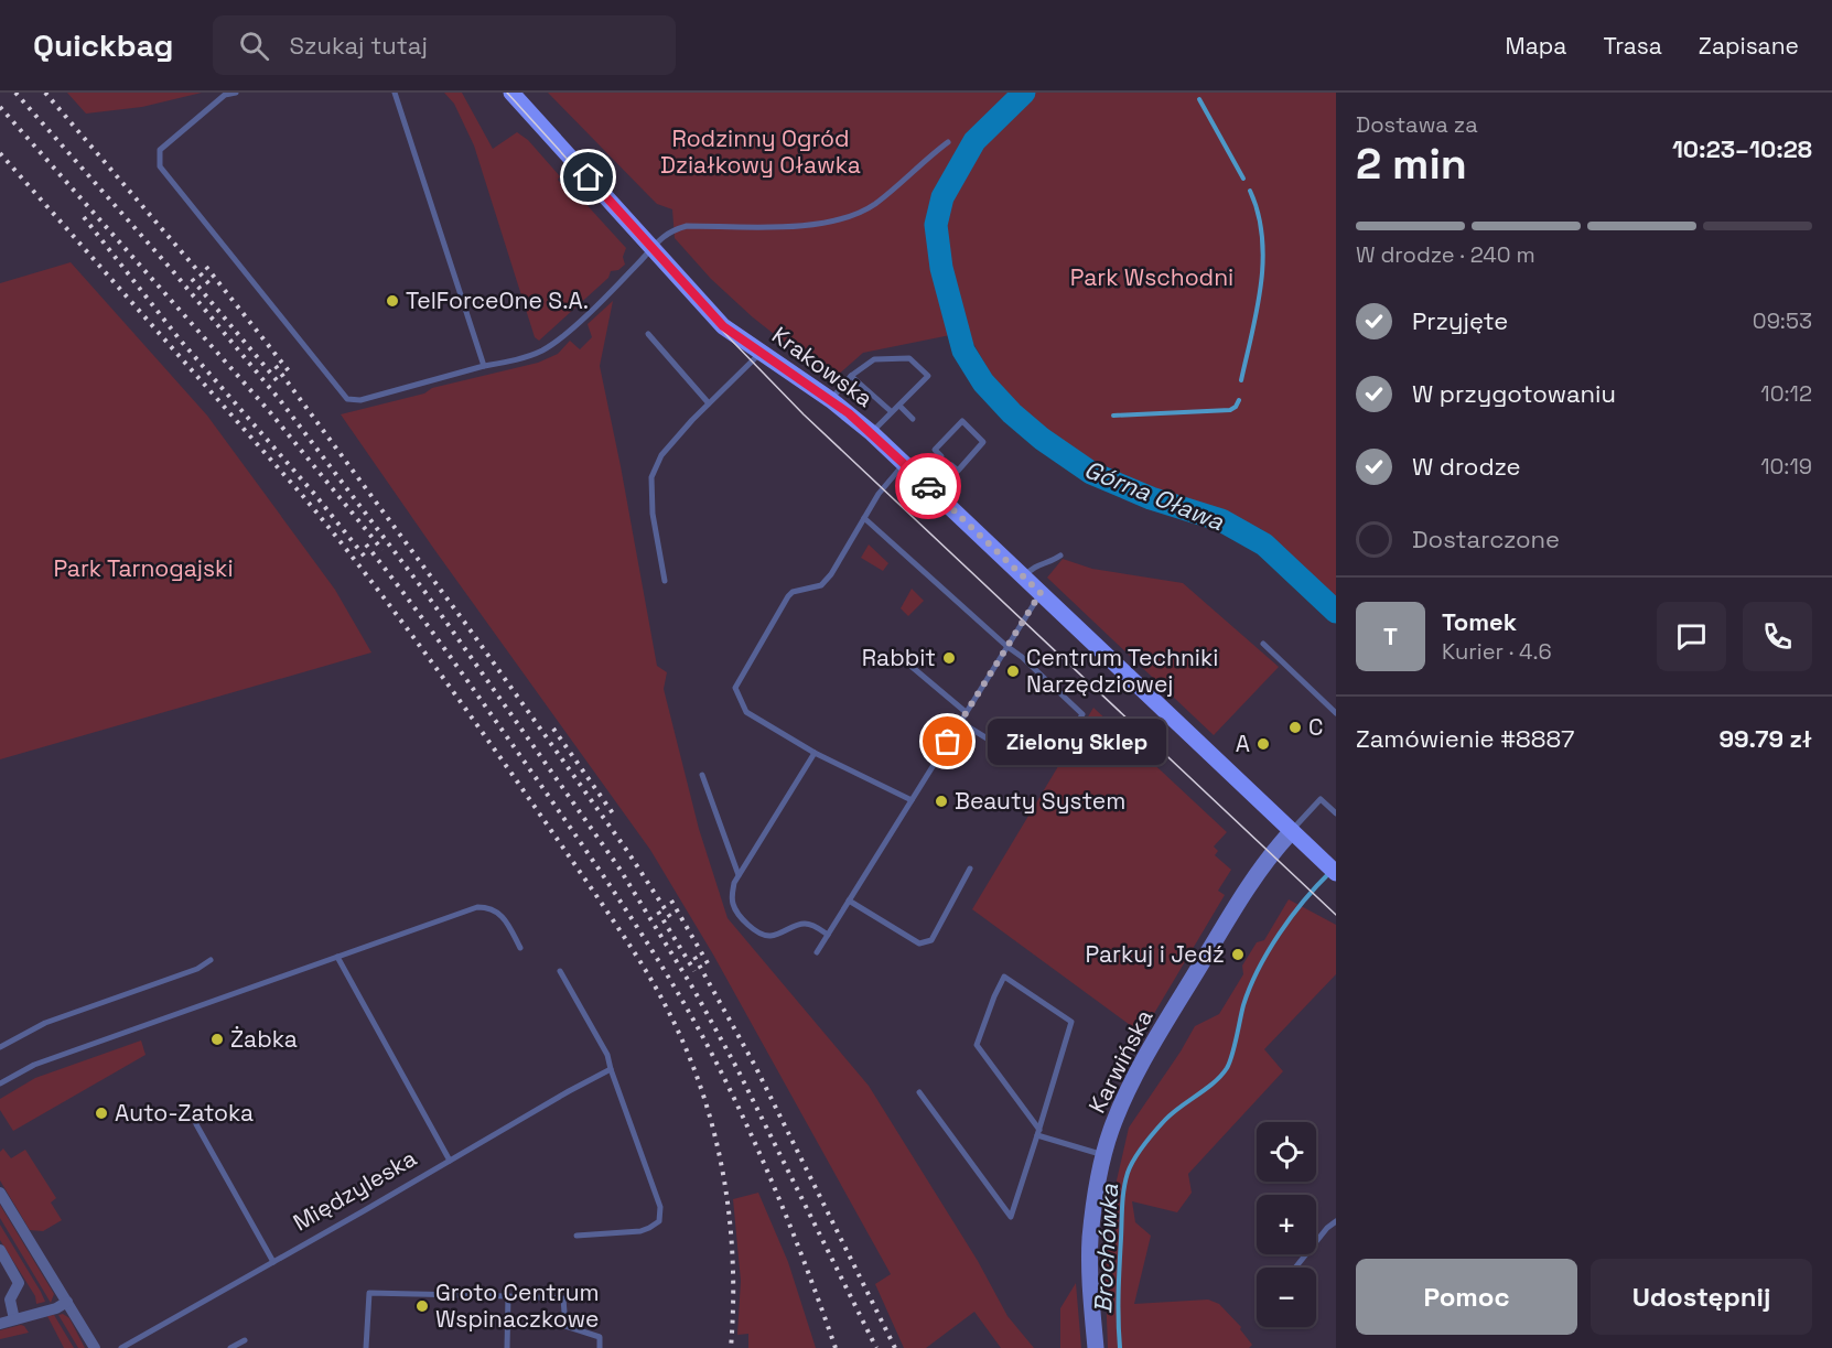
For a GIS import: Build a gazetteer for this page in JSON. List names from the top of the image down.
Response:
{
  "streets": {
    "main road": ["Krakowska"],
    "street": ["Karwińska"],
    "lane": ["Międzyleska"]
  },
  "crossings": [
    ["Krakowska", "Karwińska"]
  ],
  "water": ["Górna Oława", "Brochówka"],
  "parks": ["Rodzinny Ogród Działkowy Oławka", "Park Wschodni", "Park Tarnogajski"],
  "places": [
    "TelForceOne S.A.",
    "Rabbit",
    "Centrum Techniki Narzędziowej",
    "C",
    "Zielony Sklep",
    "A",
    "Beauty System",
    "Parkuj i Jedź",
    "Żabka",
    "Auto-Zatoka",
    "Groto Centrum Wspinaczkowe"
  ],
  "page": {
    "header": "Quickbag",
    "search": "Szukaj tutaj",
    "nav": ["Mapa", "Trasa", "Zapisane"],
    "heading": ["2 min", "Dostawa za", "10:23–10:28"],
    "panel": [
      "Tomek",
      "Kurier · 4.6",
      "Zamówienie #8887",
      "99.79 zł"
    ],
    "bar": "W drodze · 240 m",
    "list": [
      ["Przyjęte", "09:53"],
      ["W przygotowaniu", "10:12"],
      ["W drodze", "10:19"],
      "Dostarczone"
    ],
    "round": "T",
    "bubble": "Zielony Sklep",
    "map_buttons": ["+", "−"],
    "buttons": ["Pomoc", "Udostępnij"]
  }
}
